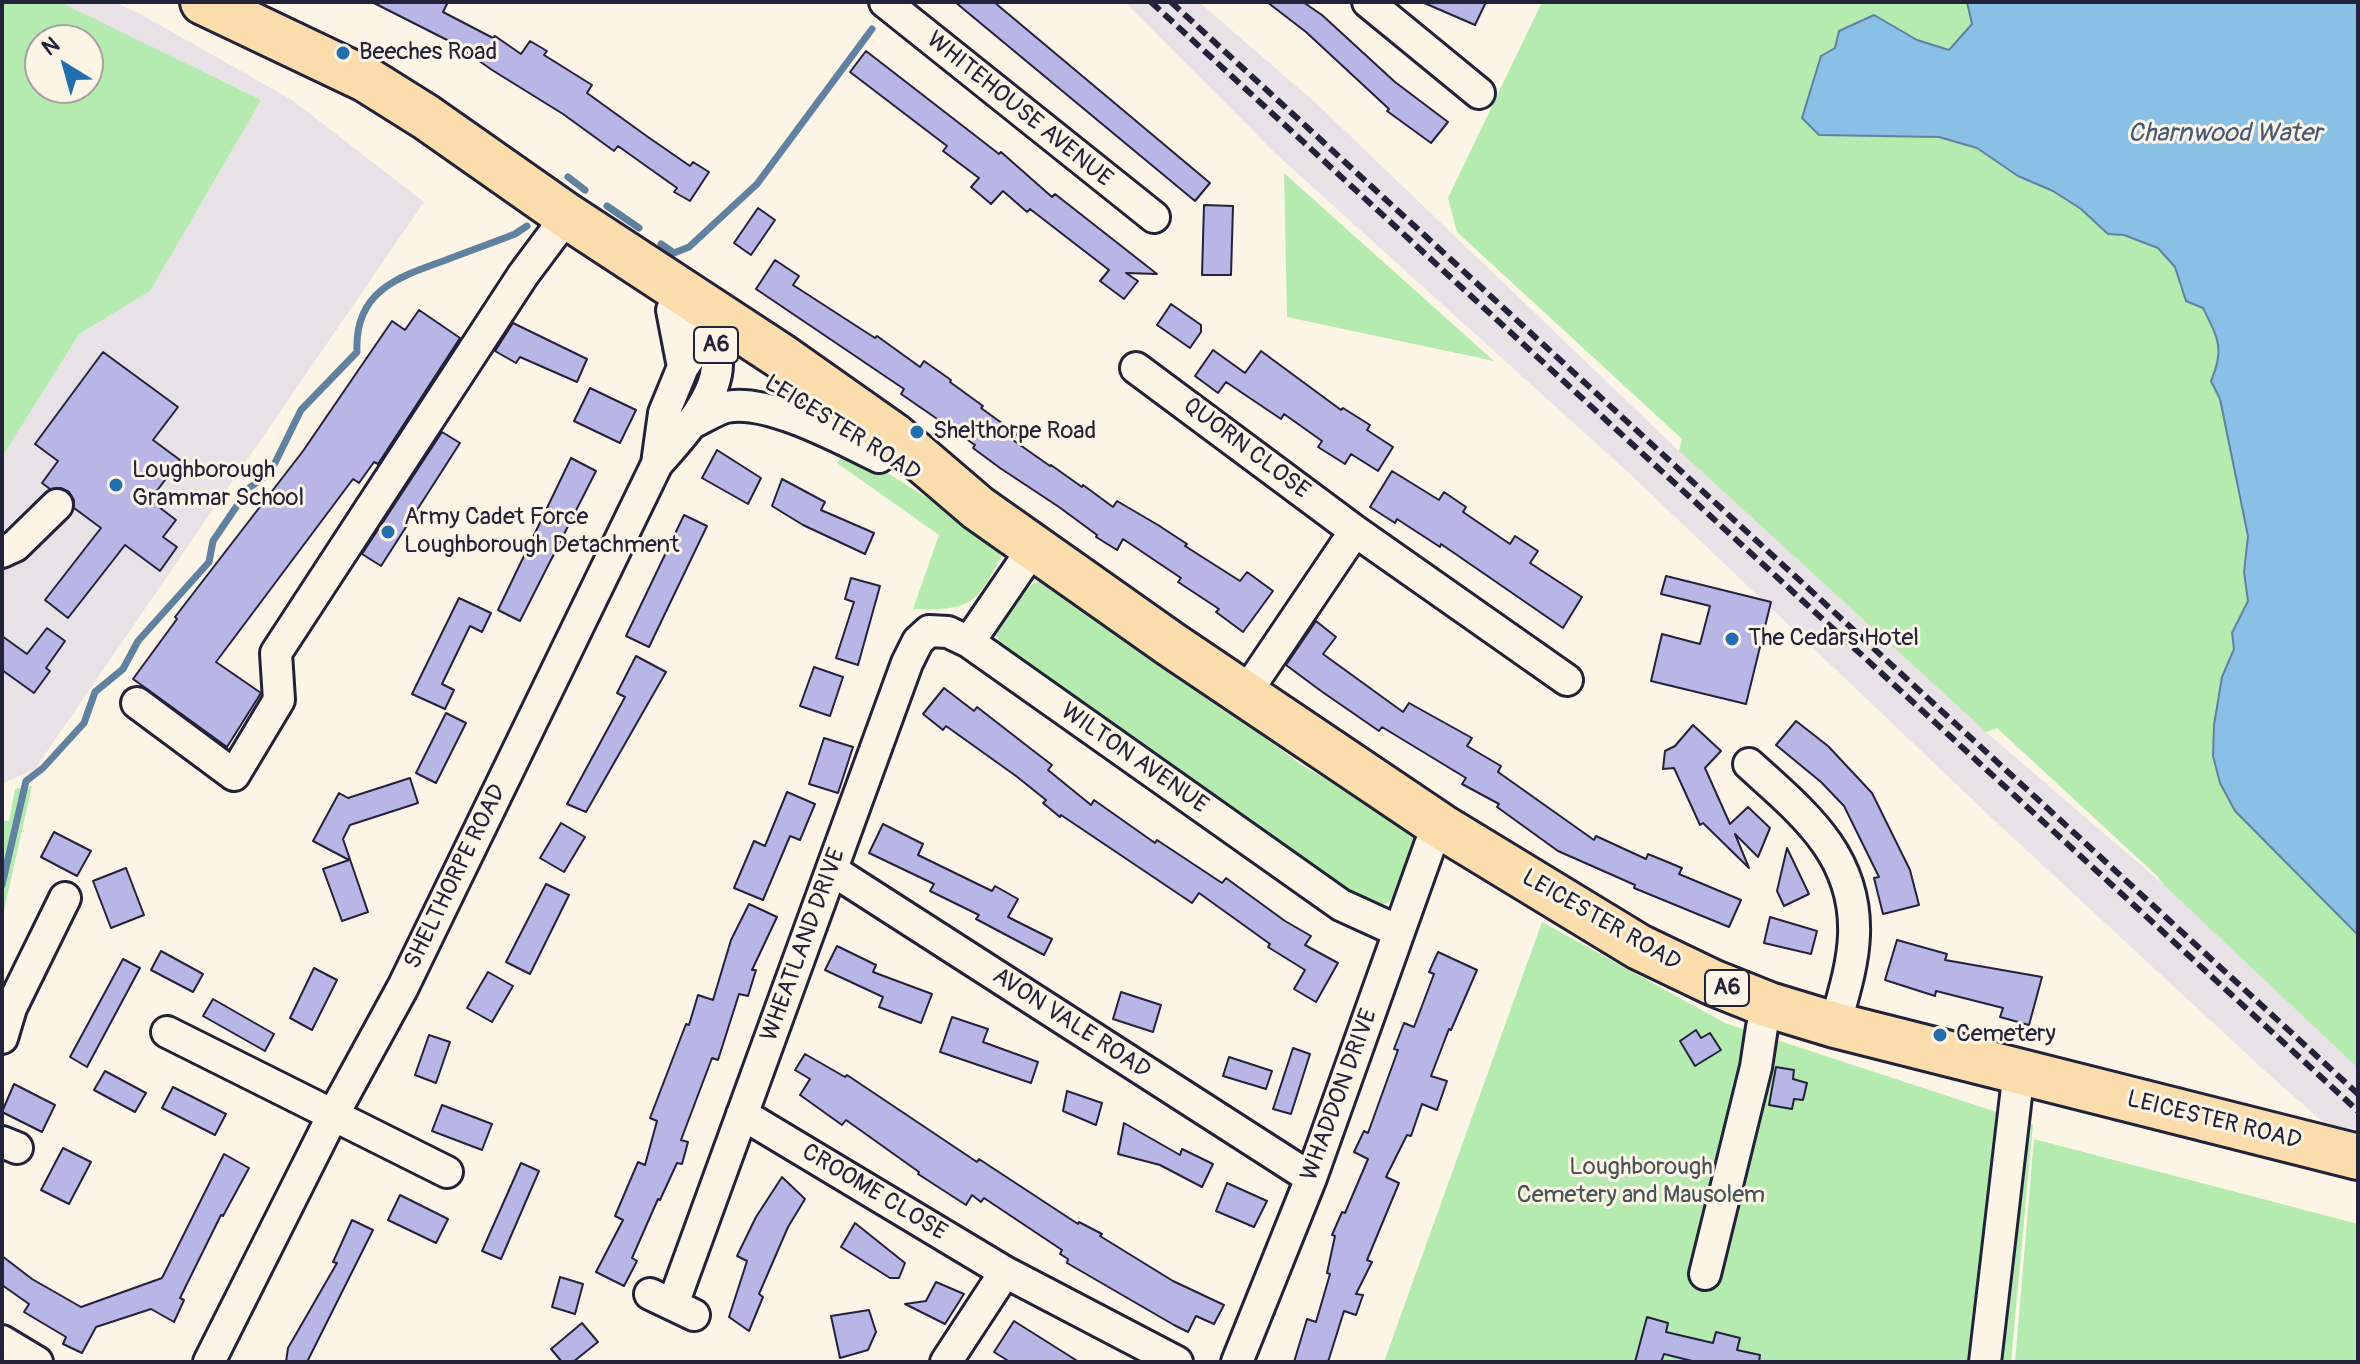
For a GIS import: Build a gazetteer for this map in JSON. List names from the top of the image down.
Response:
{
  "streets": {
    "highway": ["A6", "LEICESTER ROAD"],
    "street": [
      "WHITEHOUSE AVENUE",
      "QUORN CLOSE",
      "WILTON AVENUE",
      "SHELTHORPE ROAD",
      "WHEATLAND DRIVE",
      "AVON VALE ROAD",
      "WHADDON DRIVE",
      "CROOME CLOSE"
    ]
  },
  "crossings": [
    ["LEICESTER ROAD", "SHELTHORPE ROAD"],
    ["LEICESTER ROAD", "WHADDON DRIVE"],
    ["WILTON AVENUE", "WHEATLAND DRIVE"],
    ["WILTON AVENUE", "WHADDON DRIVE"],
    ["WHEATLAND DRIVE", "AVON VALE ROAD"],
    ["WHEATLAND DRIVE", "CROOME CLOSE"],
    ["AVON VALE ROAD", "WHADDON DRIVE"]
  ],
  "water": ["Charnwood Water"],
  "parks": ["Loughborough Cemetery and Mausolem"],
  "places": [
    "Beeches Road",
    "Shelthorpe Road",
    "Loughborough Grammar School",
    "Army Cadet Force Loughborough Detachment",
    "The Cedars Hotel",
    "Cemetery"
  ],
  "north": "top left"
}
